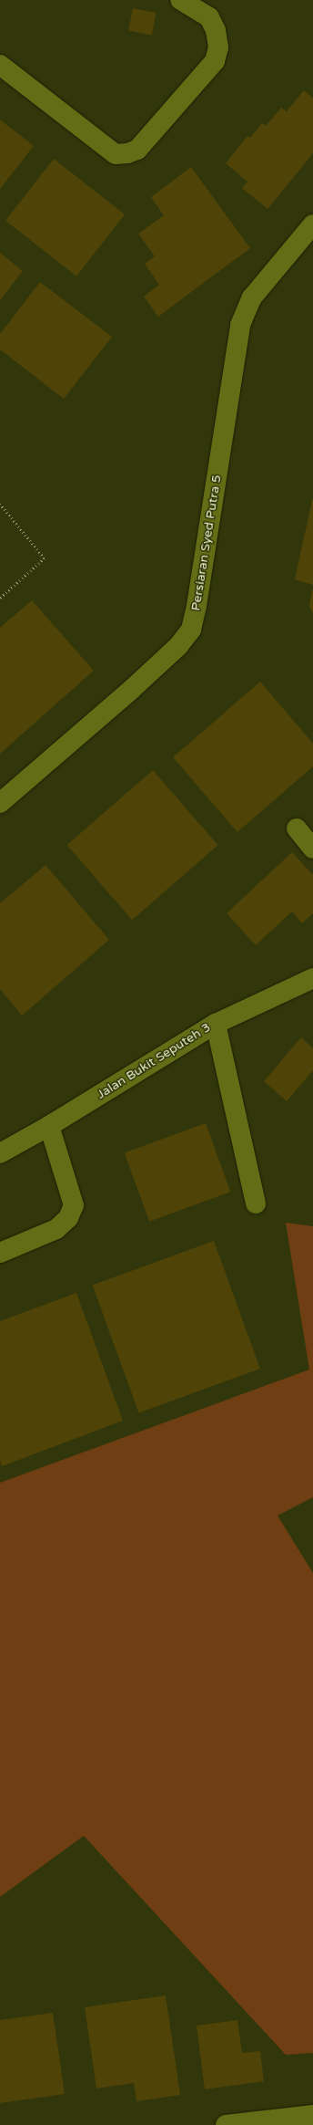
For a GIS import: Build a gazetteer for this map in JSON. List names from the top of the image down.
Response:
{
  "streets": {
    "street": ["Persiaran Syed Putra 5", "Jalan Bukit Seputeh 3"]
  }
}
